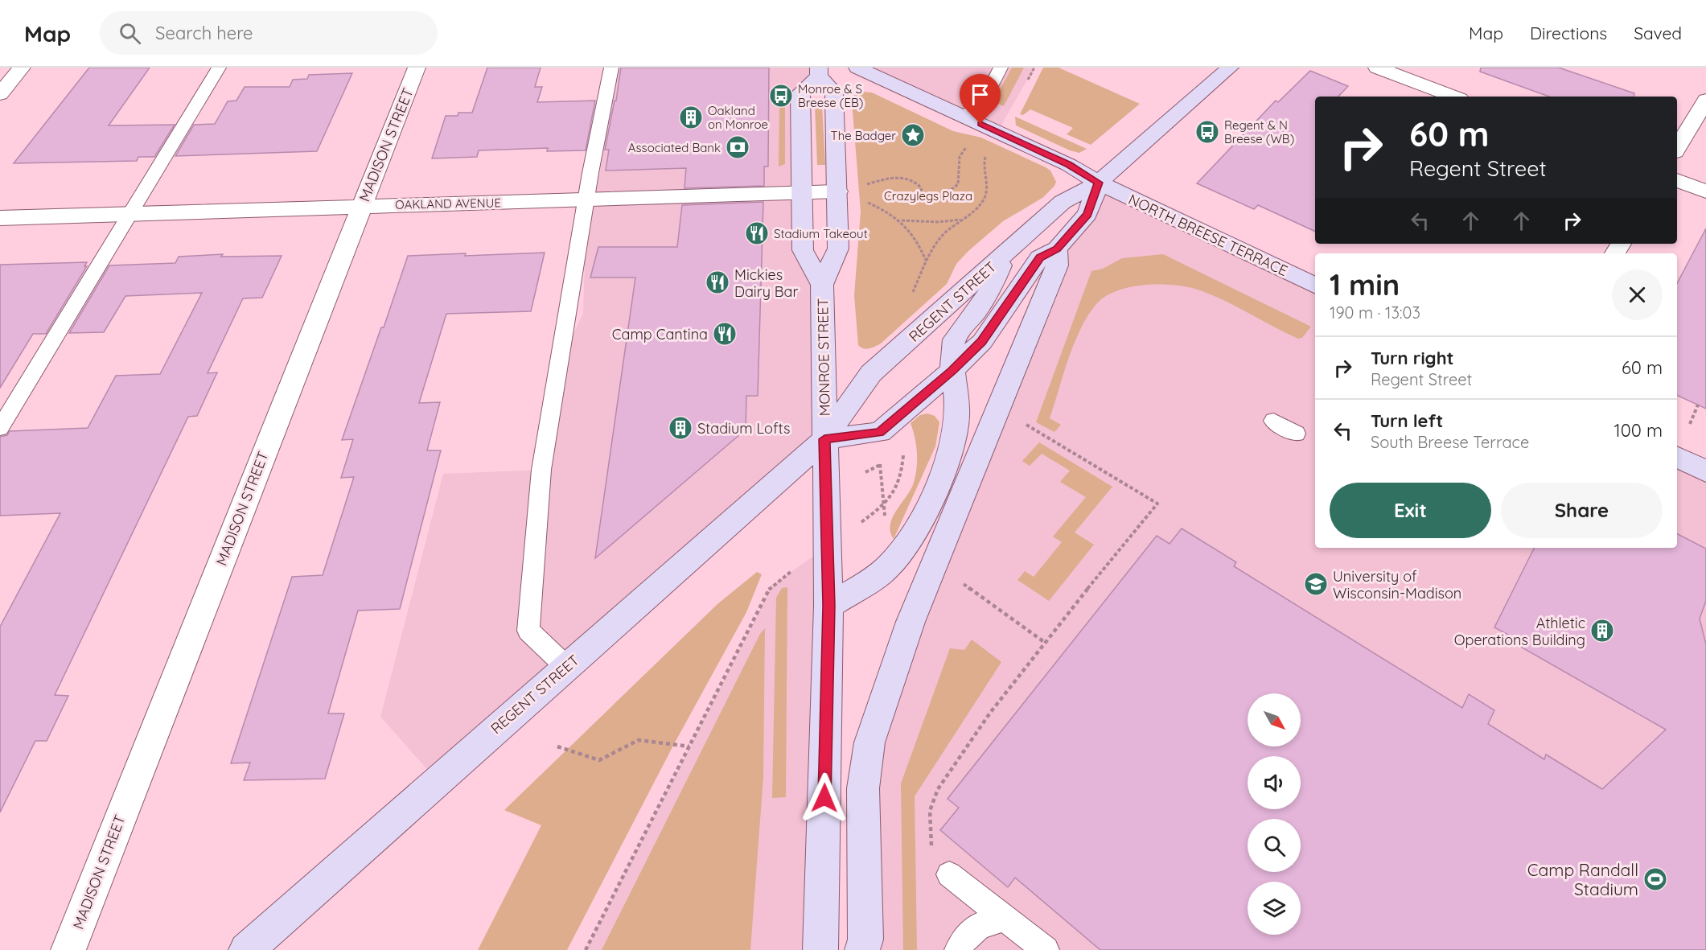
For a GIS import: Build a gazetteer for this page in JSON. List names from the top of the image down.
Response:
{
  "streets": {
    "main road": ["NORTH BREESE TERRACE", "REGENT STREET", "MONROE STREET"],
    "street": ["MADISON STREET", "OAKLAND AVENUE"]
  },
  "crossings": [
    ["MADISON STREET", "OAKLAND AVENUE"],
    ["OAKLAND AVENUE", "MONROE STREET"],
    ["NORTH BREESE TERRACE", "REGENT STREET"],
    ["REGENT STREET", "MONROE STREET"]
  ],
  "parks": ["Crazylegs Plaza"],
  "places": {
    "bus stop": ["Monroe & S Breese (EB)", "Regent & N Breese (WB)"],
    "building": ["Oakland on Monroe", "Stadium Lofts", "Athletic Operations Building"],
    "place": ["The Badger"],
    "bank": ["Associated Bank"],
    "restaurant": ["Stadium Takeout", "Mickies Dairy Bar", "Camp Cantina"],
    "school or university": ["University of Wisconsin-Madison"],
    "sports": ["Camp Randall Stadium"]
  },
  "north": "bottom right",
  "page": {
    "header": "Map",
    "search": "Search here",
    "nav": ["Map", "Directions", "Saved"],
    "turn": ["60 m", "Regent Street"],
    "heading": ["1 min", "190 m · 13:03"],
    "list": [
      {
        "name": "Turn right",
        "note": "Regent Street",
        "value": "60 m"
      },
      {
        "name": "Turn left",
        "note": "South Breese Terrace",
        "value": "100 m"
      }
    ],
    "buttons": ["Exit", "Share"]
  }
}
